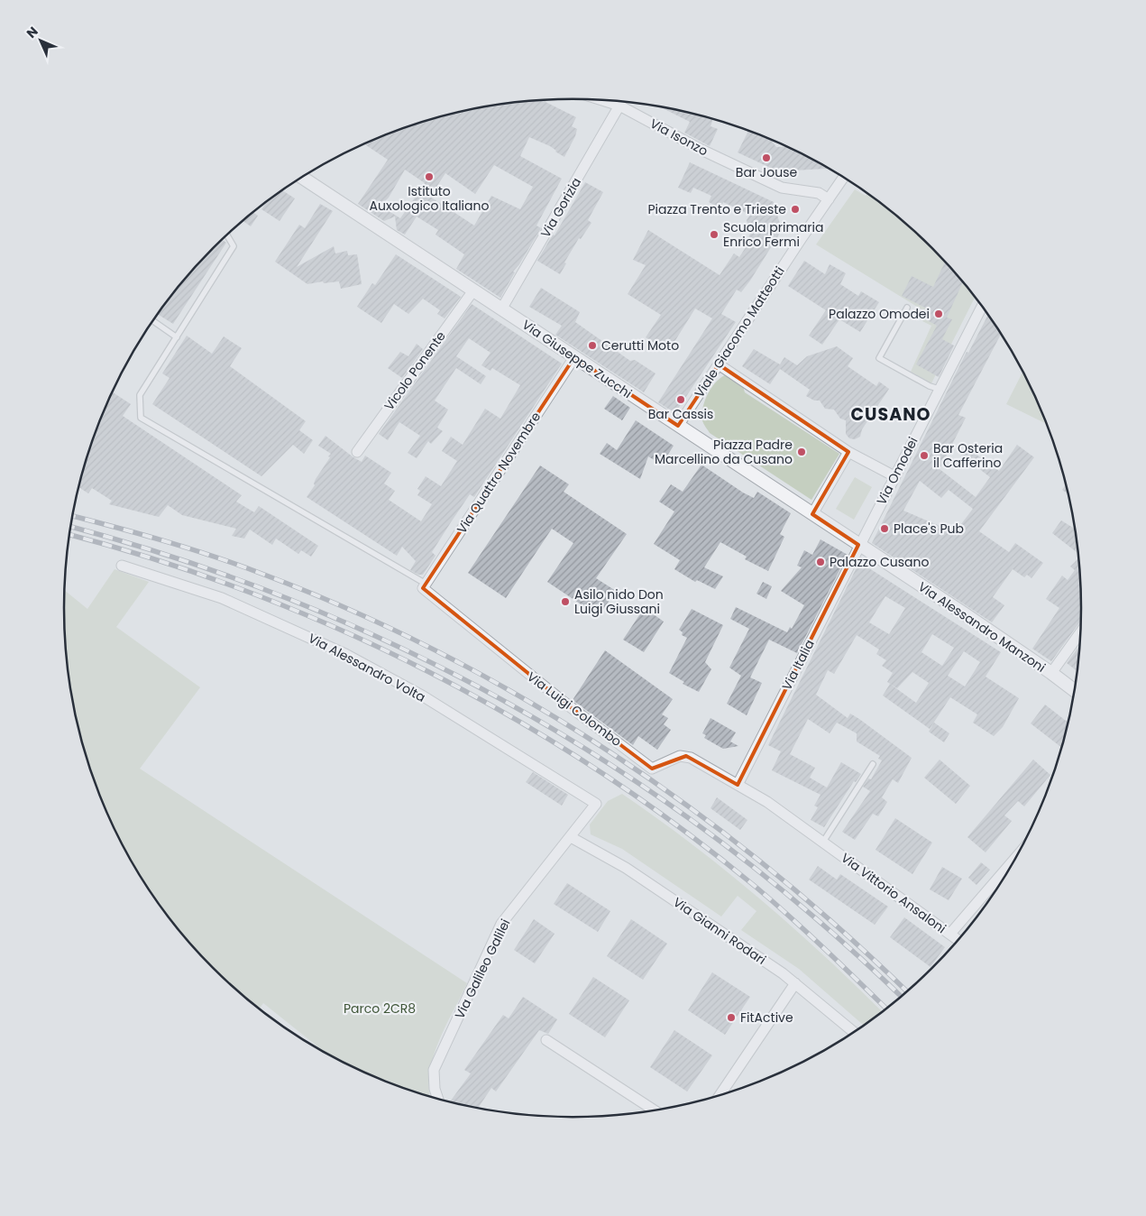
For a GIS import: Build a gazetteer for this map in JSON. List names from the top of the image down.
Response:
{
  "streets": {
    "street": [
      "Via Isonzo",
      "Via Gorizia",
      "Viale Giacomo Matteotti",
      "Via Giuseppe Zucchi",
      "Vicolo Ponente",
      "Via Omodei",
      "Via Quattro Novembre",
      "Via Alessandro Manzoni",
      "Via Italia",
      "Via Alessandro Volta",
      "Via Luigi Colombo",
      "Via Vittorio Ansaloni",
      "Via Gianni Rodari",
      "Via Galileo Galilei"
    ]
  },
  "crossings": [
    ["Via Isonzo", "Via Gorizia"],
    ["Via Isonzo", "Viale Giacomo Matteotti"],
    ["Via Gorizia", "Via Giuseppe Zucchi"],
    ["Viale Giacomo Matteotti", "Via Giuseppe Zucchi"],
    ["Via Giuseppe Zucchi", "Vicolo Ponente"],
    ["Via Giuseppe Zucchi", "Via Omodei"],
    ["Via Giuseppe Zucchi", "Via Quattro Novembre"],
    ["Via Giuseppe Zucchi", "Via Alessandro Manzoni"],
    ["Via Giuseppe Zucchi", "Via Italia"],
    ["Via Omodei", "Via Alessandro Manzoni"],
    ["Via Omodei", "Via Italia"],
    ["Via Quattro Novembre", "Via Luigi Colombo"],
    ["Via Alessandro Manzoni", "Via Italia"],
    ["Via Italia", "Via Luigi Colombo"],
    ["Via Italia", "Via Vittorio Ansaloni"],
    ["Via Alessandro Volta", "Via Galileo Galilei"],
    ["Via Luigi Colombo", "Via Vittorio Ansaloni"],
    ["Via Gianni Rodari", "Via Galileo Galilei"]
  ],
  "districts": ["CUSANO"],
  "parks": ["Parco 2CR8"],
  "places": [
    "Bar Jouse",
    "Istituto Auxologico Italiano",
    "Piazza Trento e Trieste",
    "Scuola primaria Enrico Fermi",
    "Palazzo Omodei",
    "Cerutti Moto",
    "Bar Cassis",
    "Piazza Padre Marcellino da Cusano",
    "Bar Osteria il Cafferino",
    "Place's Pub",
    "Palazzo Cusano",
    "Asilo nido Don Luigi Giussani",
    "FitActive"
  ],
  "north": "top left"
}
